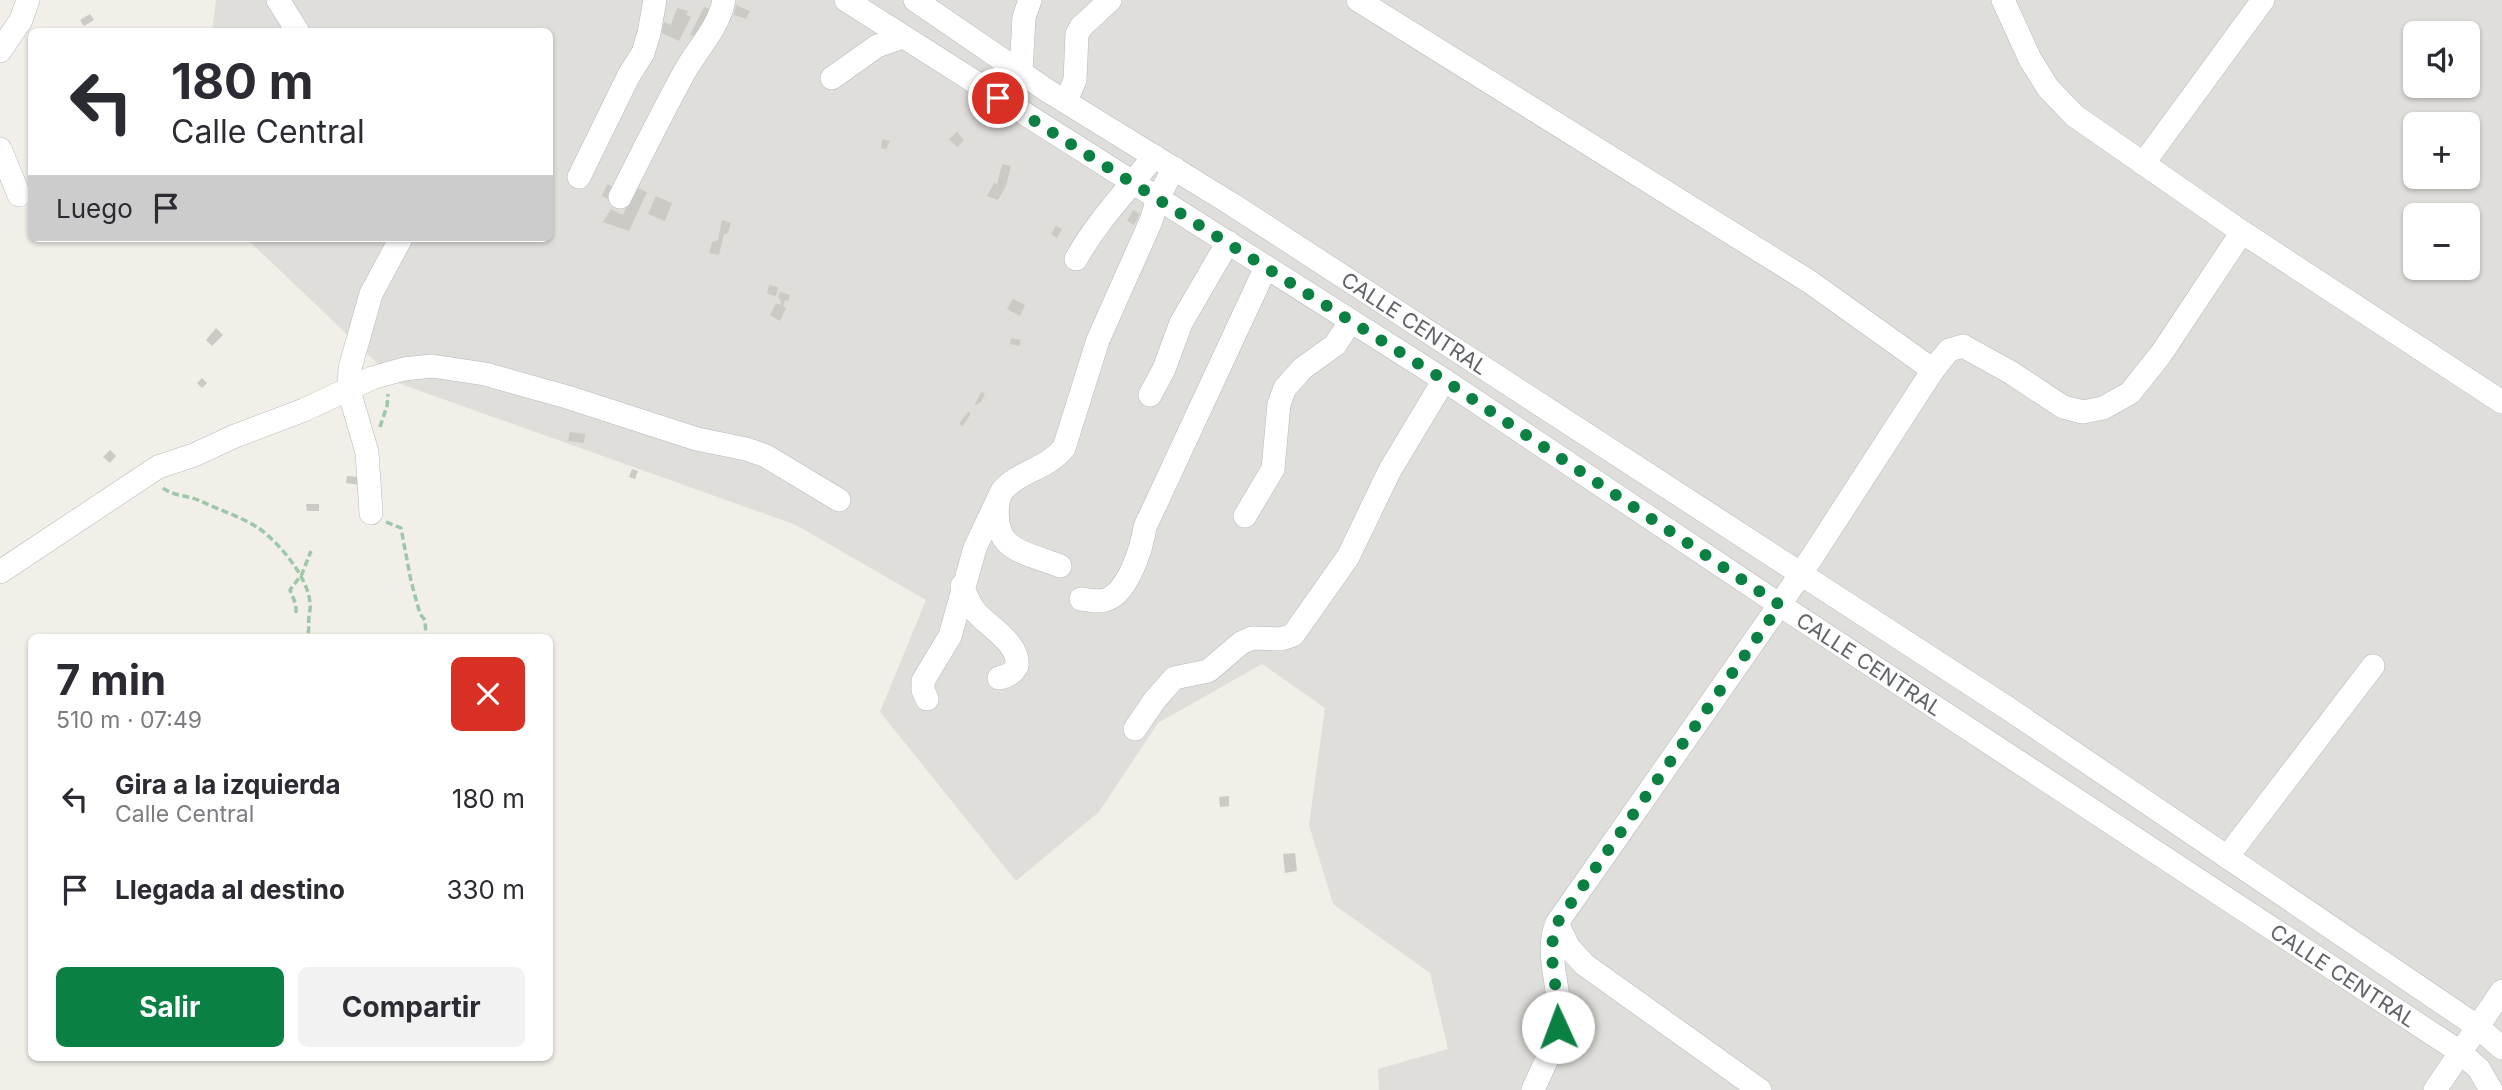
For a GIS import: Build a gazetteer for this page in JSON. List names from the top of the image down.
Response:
{
  "streets": {
    "street": ["CALLE CENTRAL"]
  },
  "page": {
    "map_buttons": ["+", "−"],
    "turn": ["180 m", "Calle Central"],
    "then": "Luego",
    "heading": ["7 min", "510 m · 07:49"],
    "list": [
      {
        "name": "Gira a la izquierda",
        "note": "Calle Central",
        "value": "180 m"
      },
      {
        "name": "Llegada al destino",
        "value": "330 m"
      }
    ],
    "buttons": ["Salir", "Compartir"]
  }
}
